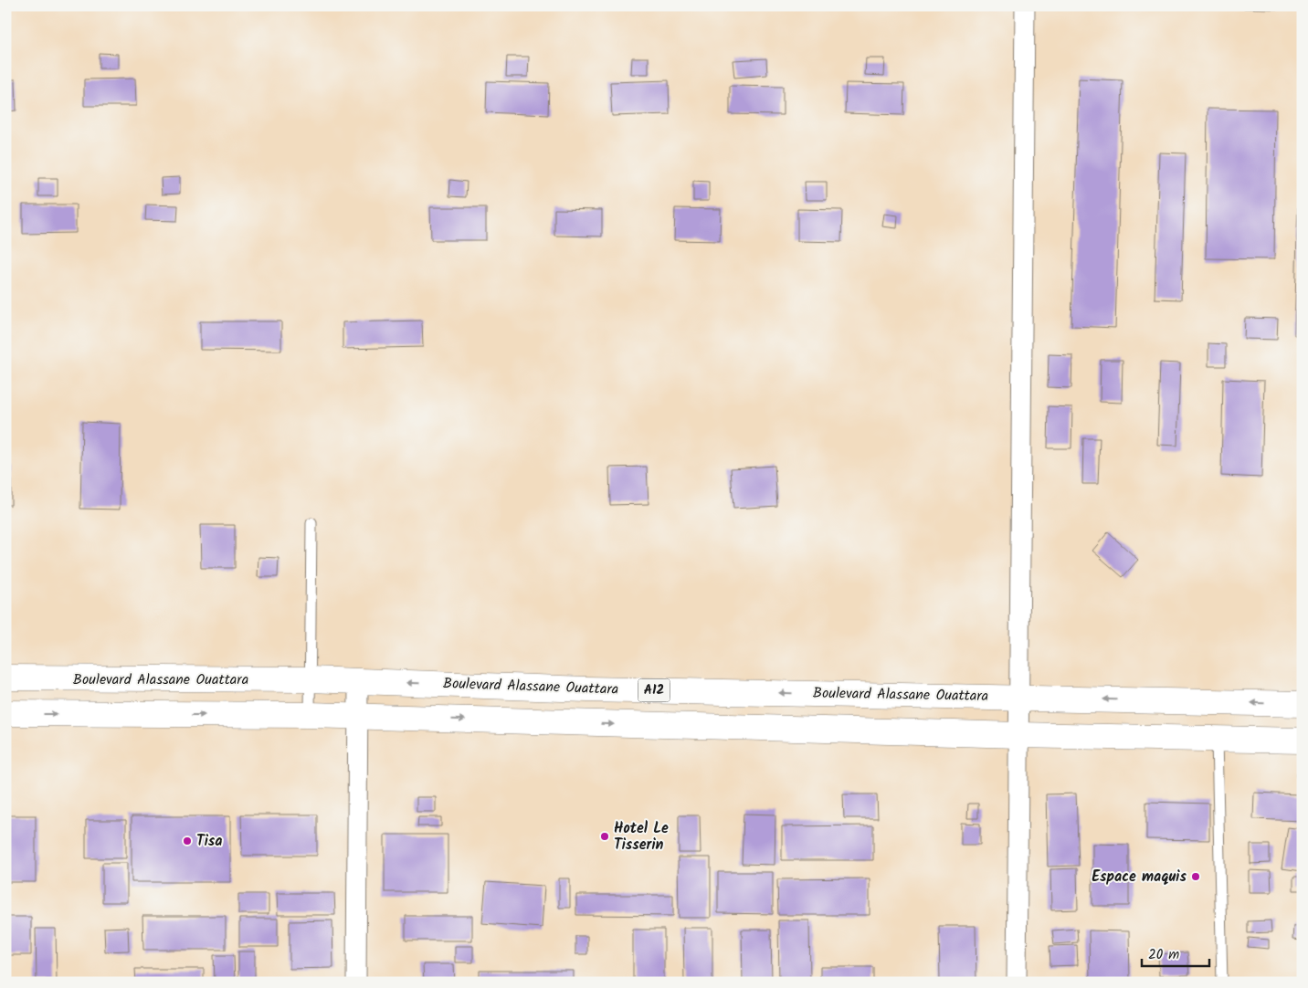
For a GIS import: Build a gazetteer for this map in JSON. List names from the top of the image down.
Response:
{
  "streets": {
    "main road": ["Boulevard Alassane Ouattara", "A12"]
  },
  "places": ["Hotel Le Tisserin", "Tisa", "Espace maquis"],
  "scale_bar": "20 m"
}
